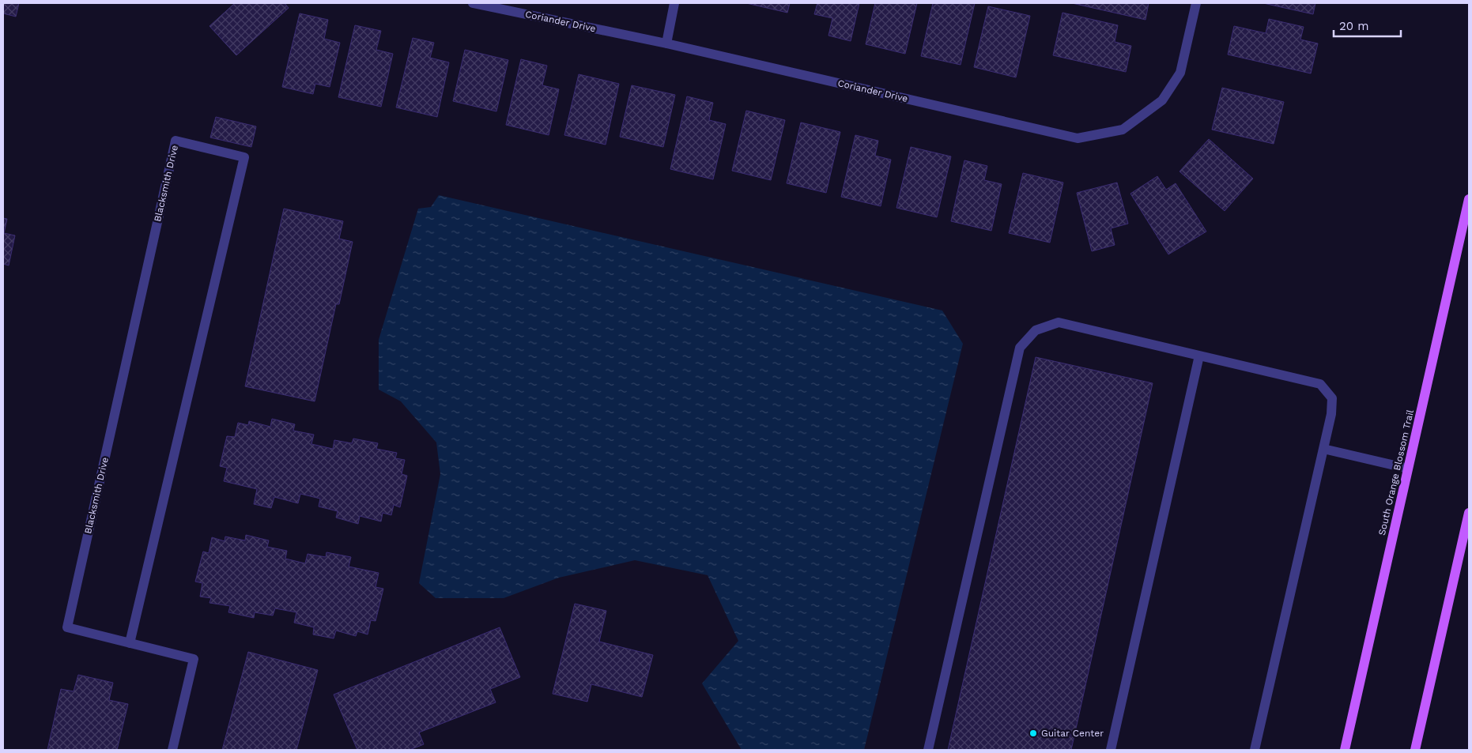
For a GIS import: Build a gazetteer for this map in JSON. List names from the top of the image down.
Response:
{
  "streets": {
    "main road": ["South Orange Blossom Trail"],
    "street": ["Coriander Drive", "Blacksmith Drive"]
  },
  "places": ["Guitar Center"],
  "scale_bar": "20 m"
}
